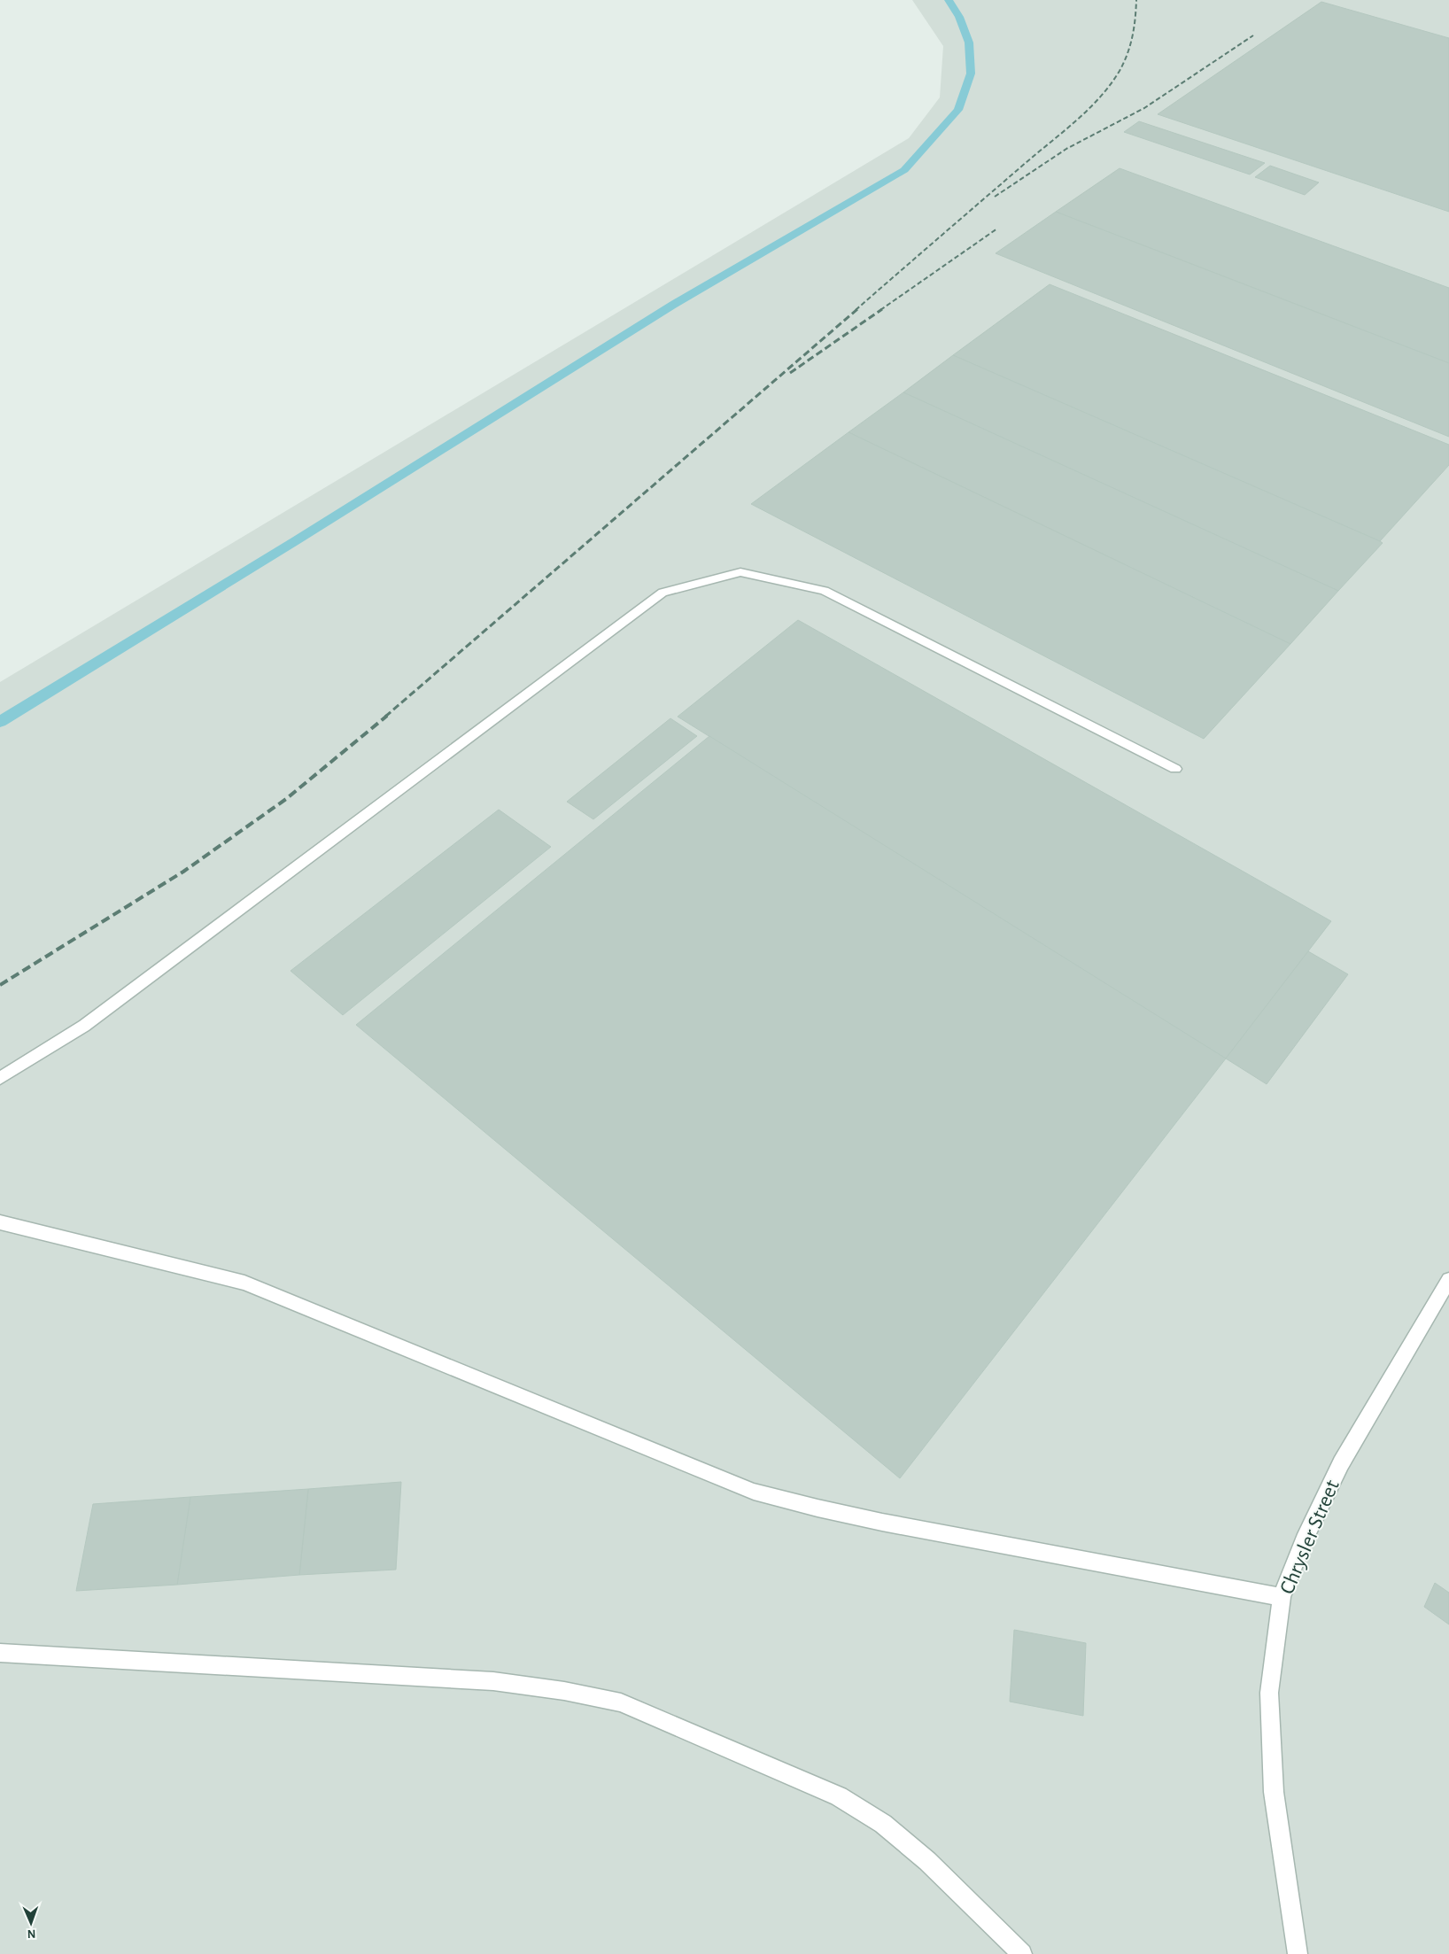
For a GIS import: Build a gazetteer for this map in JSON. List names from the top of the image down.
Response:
{
  "streets": {
    "lane": ["Chrysler Street"]
  },
  "north": "bottom"
}
